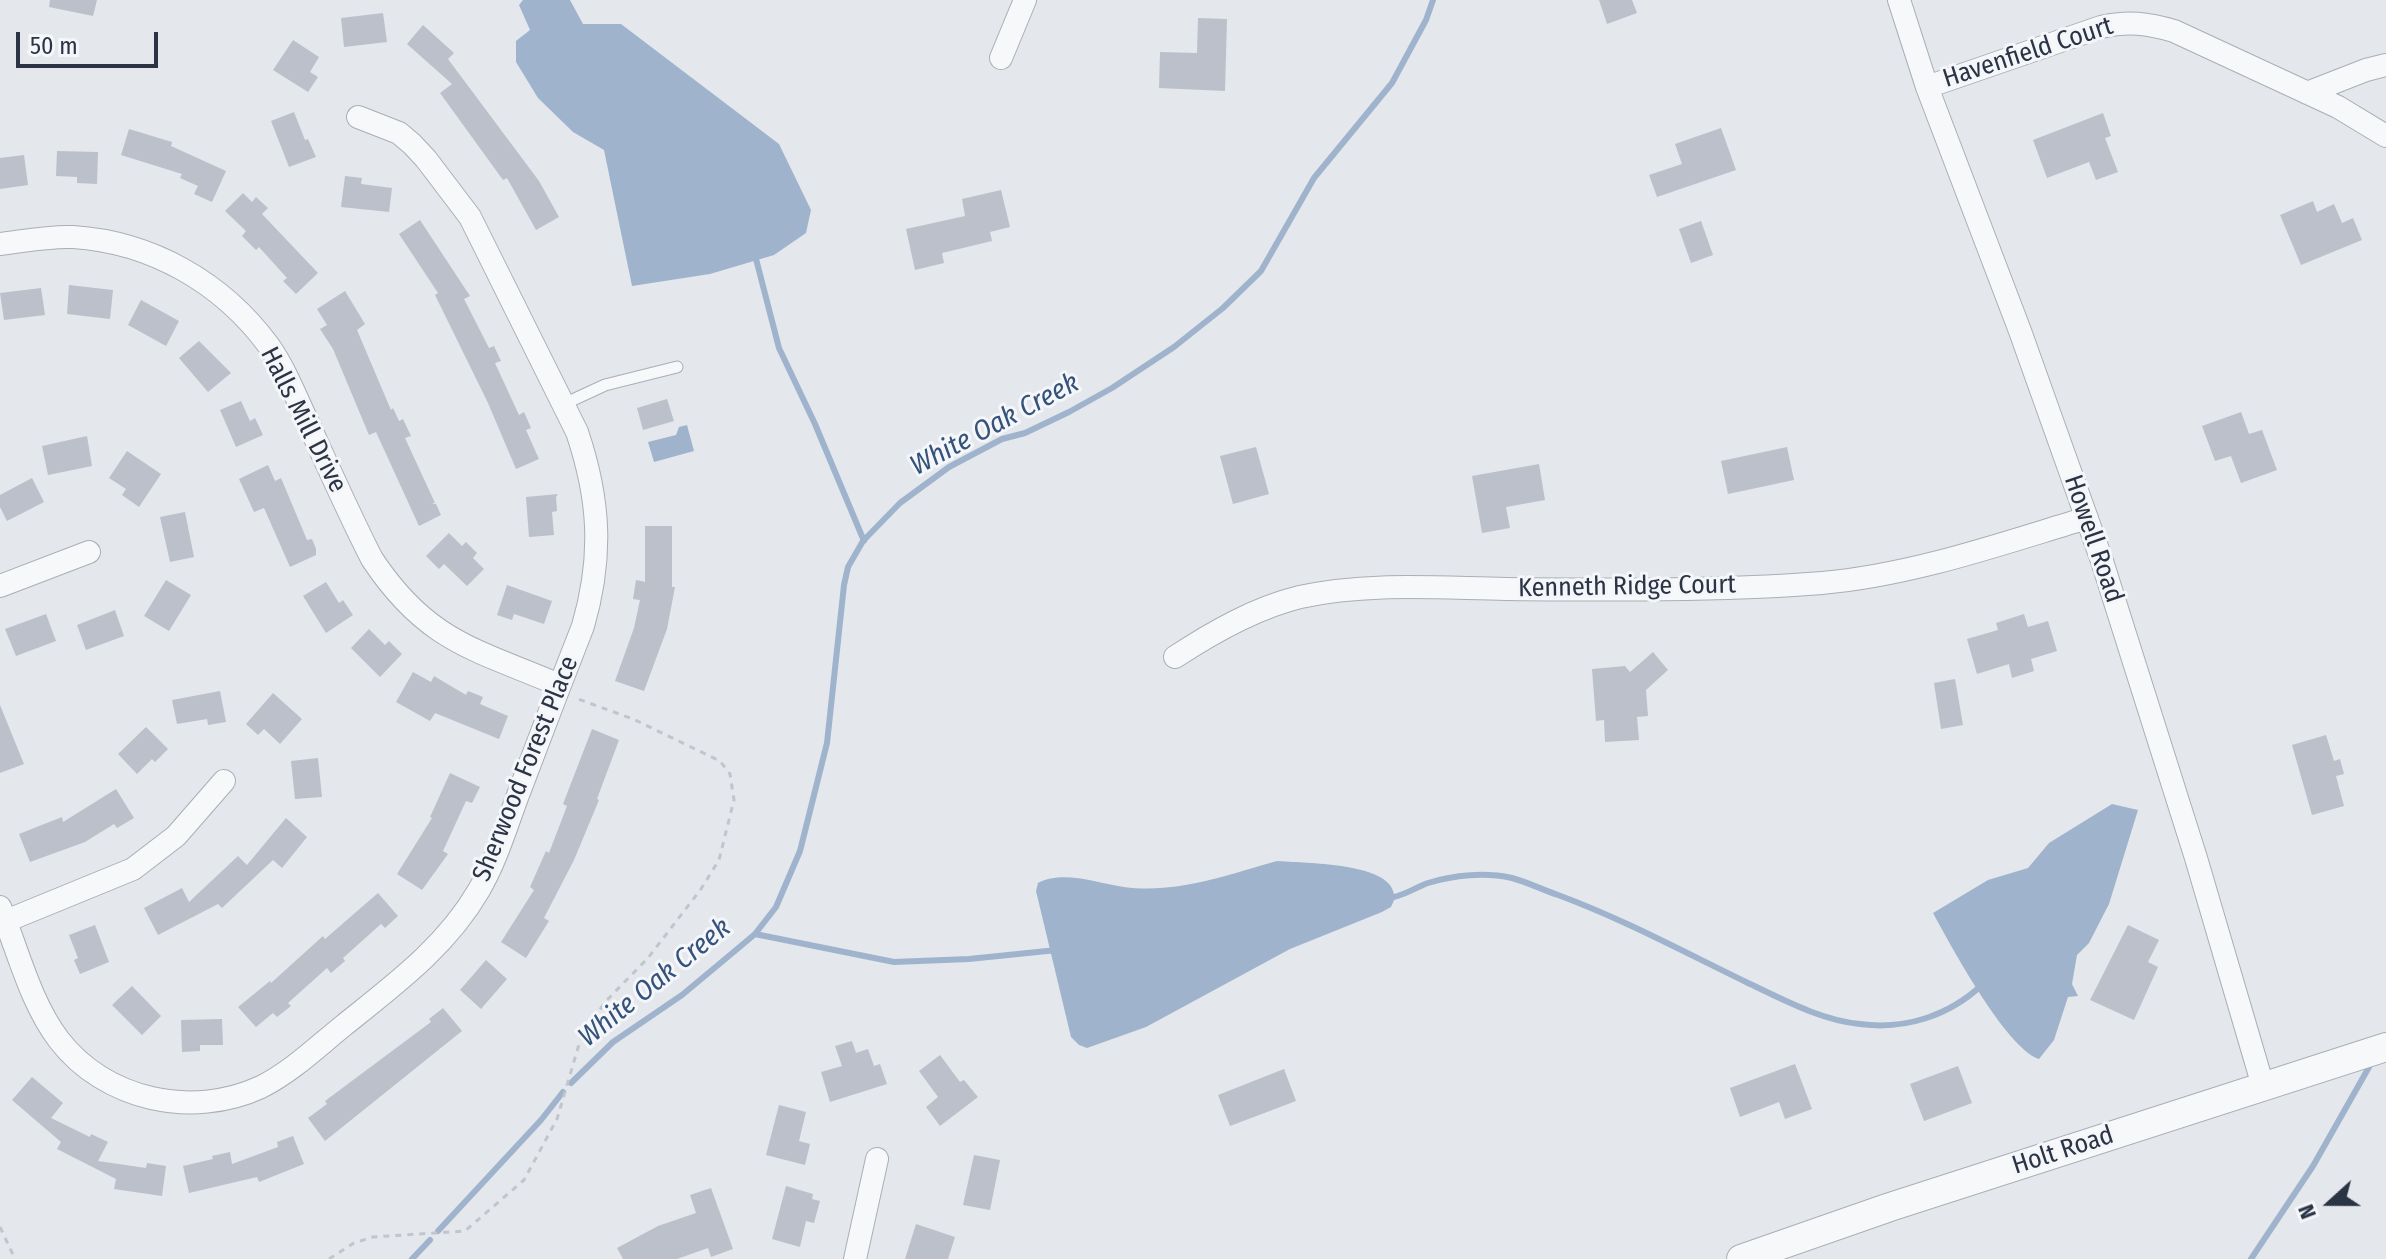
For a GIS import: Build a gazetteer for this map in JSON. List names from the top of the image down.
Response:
{
  "streets": {
    "street": [
      "Havenfield Court",
      "Halls Mill Drive",
      "Howell Road",
      "Kenneth Ridge Court",
      "Sherwood Forest Place",
      "Holt Road"
    ]
  },
  "crossings": [
    ["Havenfield Court", "Howell Road"],
    ["Halls Mill Drive", "Sherwood Forest Place"],
    ["Howell Road", "Kenneth Ridge Court"],
    ["Howell Road", "Holt Road"]
  ],
  "water": ["White Oak Creek"],
  "scale_bar": "50 m",
  "north": "left"
}
